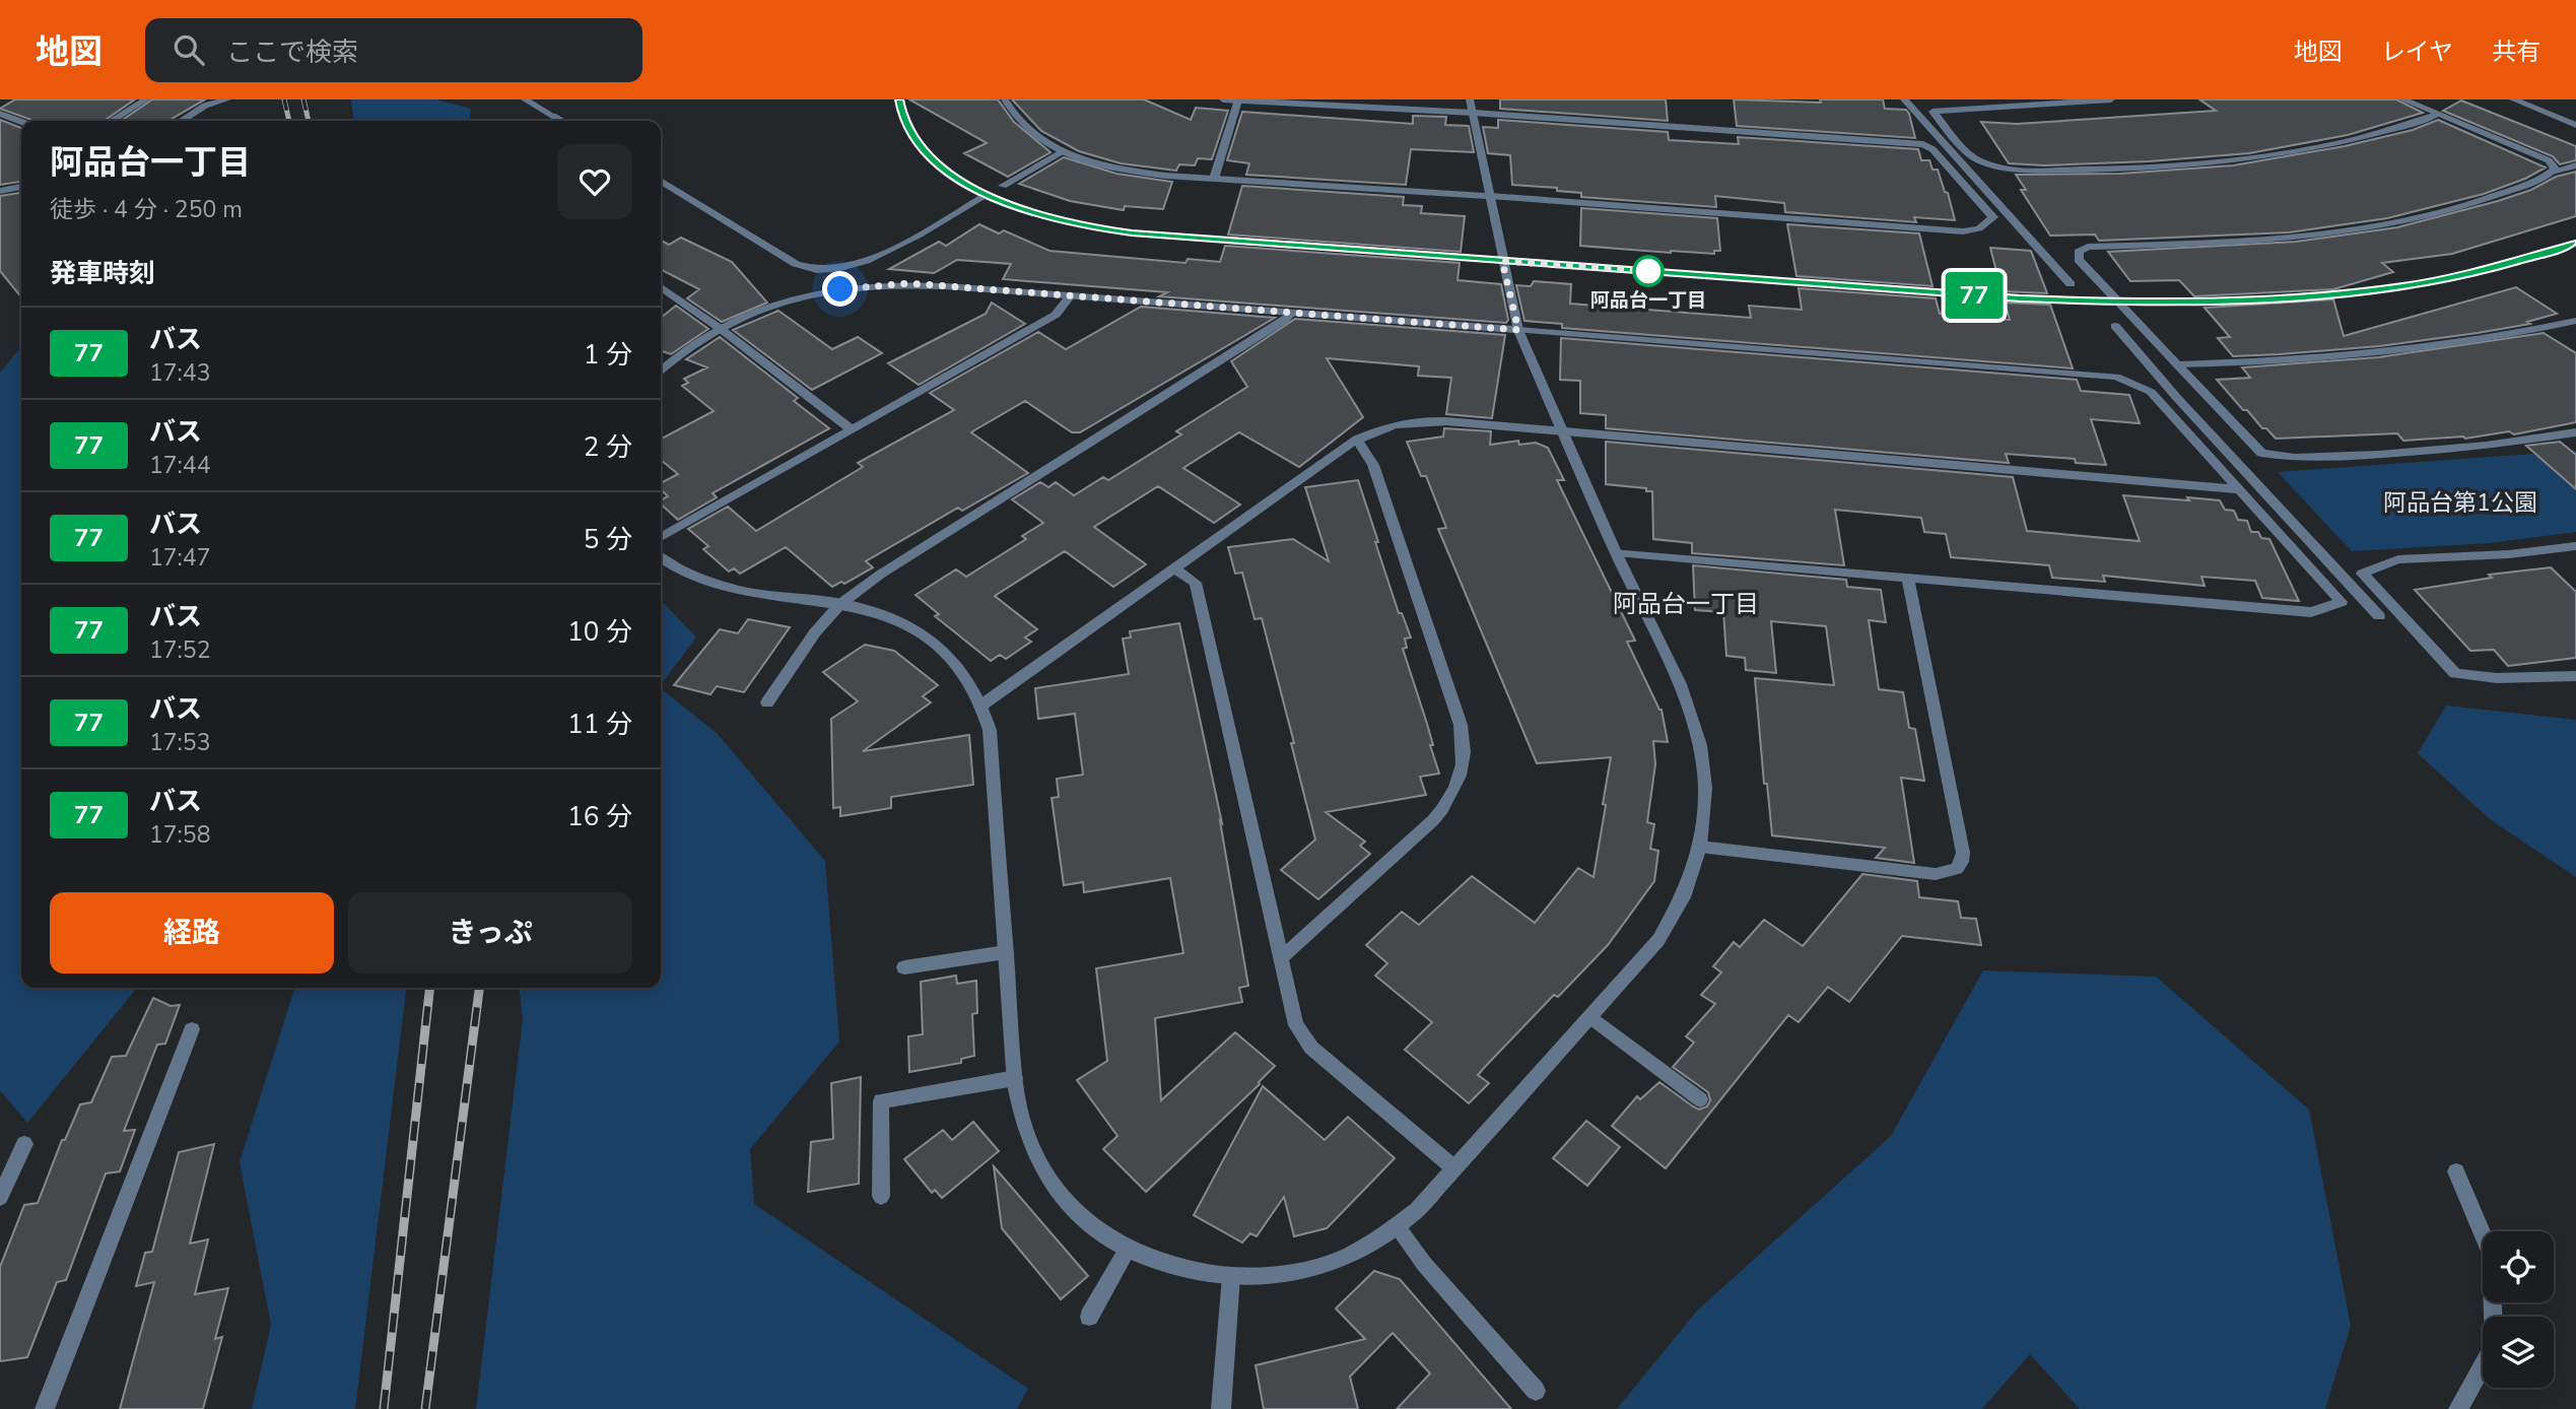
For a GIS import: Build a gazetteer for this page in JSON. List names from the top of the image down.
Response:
{
  "districts": ["阿品台一丁目"],
  "parks": ["阿品台第1公園"],
  "places": ["阿品台一丁目"],
  "lines": ["bus line 77"],
  "page": {
    "header": "地図",
    "search": "ここで検索",
    "nav": ["地図", "レイヤ", "共有"],
    "on_map": "77",
    "heading": [
      ["阿品台一丁目", "徒歩 · 4 分 · 250 m"],
      "発車時刻"
    ],
    "list": [
      {
        "mark": "77",
        "name": "バス",
        "note": "17:43",
        "value": "1 分"
      },
      {
        "mark": "77",
        "name": "バス",
        "note": "17:44",
        "value": "2 分"
      },
      {
        "mark": "77",
        "name": "バス",
        "note": "17:47",
        "value": "5 分"
      },
      {
        "mark": "77",
        "name": "バス",
        "note": "17:52",
        "value": "10 分"
      },
      {
        "mark": "77",
        "name": "バス",
        "note": "17:53",
        "value": "11 分"
      },
      {
        "mark": "77",
        "name": "バス",
        "note": "17:58",
        "value": "16 分"
      }
    ],
    "buttons": ["経路", "きっぷ"]
  }
}
